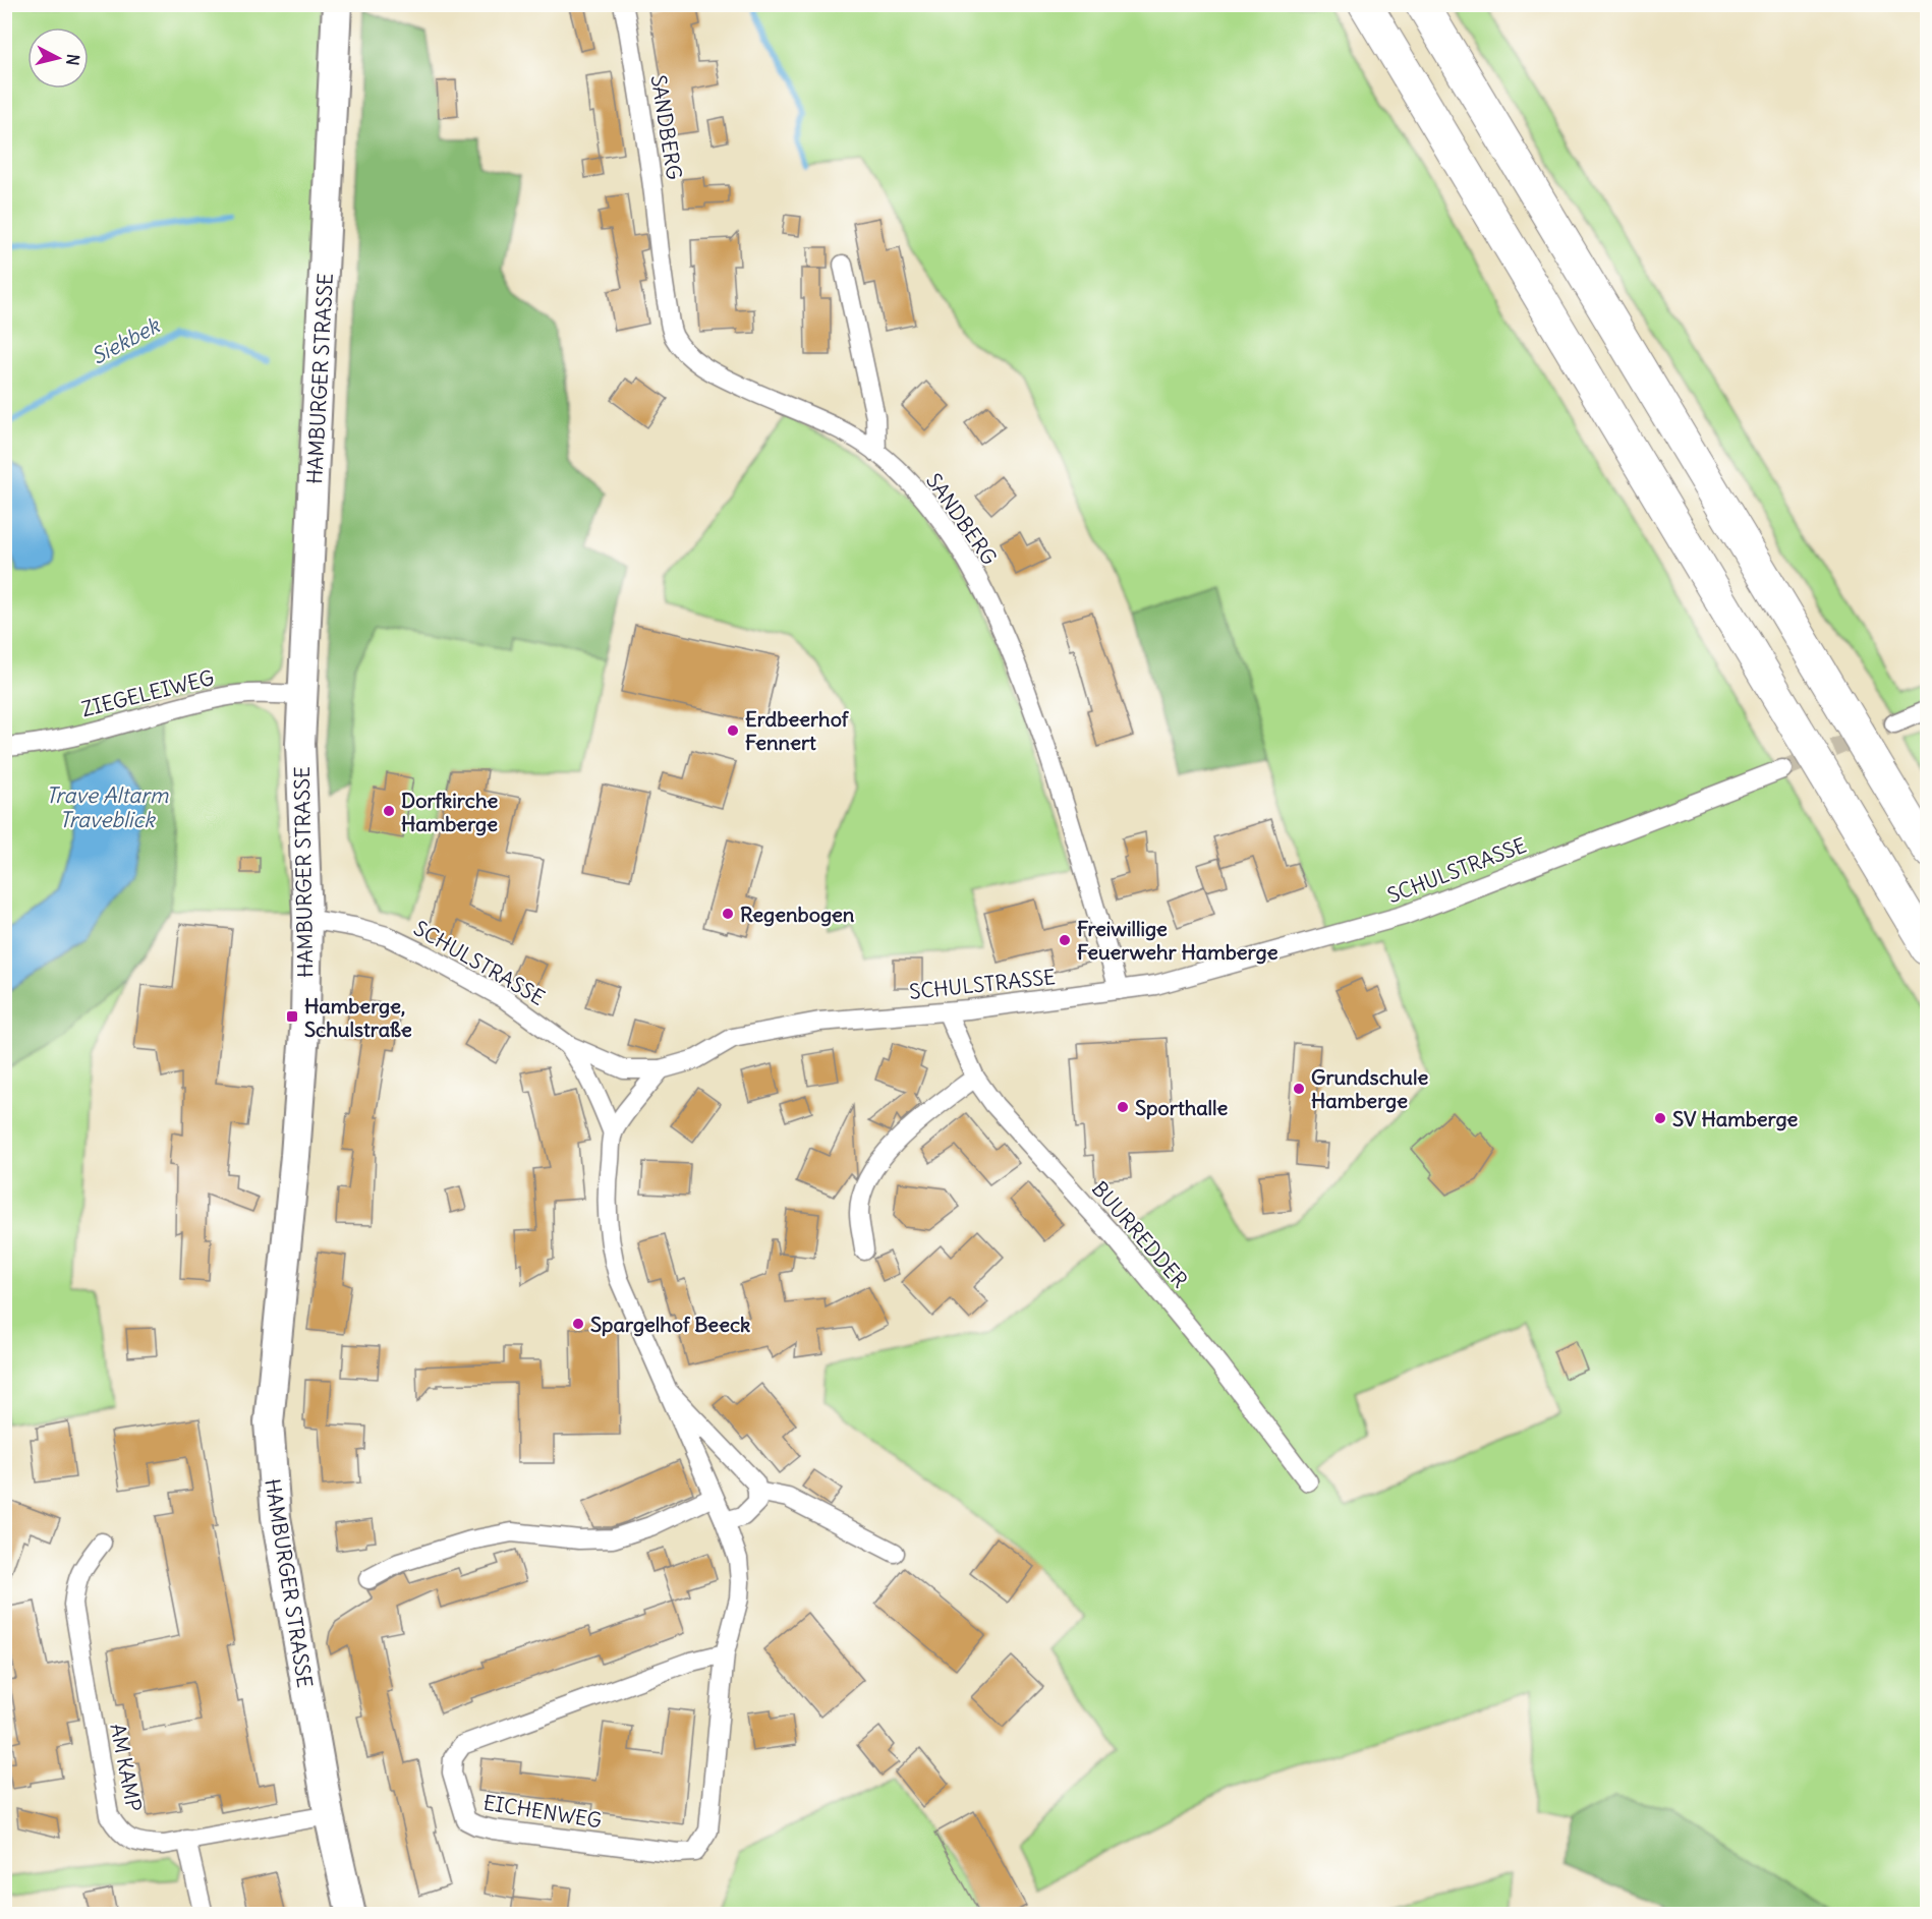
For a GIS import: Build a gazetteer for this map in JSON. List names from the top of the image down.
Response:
{
  "streets": {
    "main road": ["HAMBURGER STRASSE"],
    "street": [
      "SANDBERG",
      "ZIEGELEIWEG",
      "SCHULSTRASSE",
      "BUURREDDER",
      "AM KAMP",
      "EICHENWEG"
    ]
  },
  "crossings": [
    ["SANDBERG", "SCHULSTRASSE"],
    ["HAMBURGER STRASSE", "ZIEGELEIWEG"],
    ["HAMBURGER STRASSE", "SCHULSTRASSE"],
    ["HAMBURGER STRASSE", "AM KAMP"],
    ["SCHULSTRASSE", "BUURREDDER"],
    ["SCHULSTRASSE", "EICHENWEG"]
  ],
  "water": ["Siekbek", "Trave Altarm Traveblick"],
  "places": {
    "other": [
      "Erdbeerhof Fennert",
      "Dorfkirche Hamberge",
      "Regenbogen",
      "Freiwillige Feuerwehr Hamberge",
      "Grundschule Hamberge",
      "Sporthalle",
      "SV Hamberge",
      "Spargelhof Beeck"
    ],
    "transit": ["Hamberge, Schulstraße"]
  },
  "north": "right"
}
